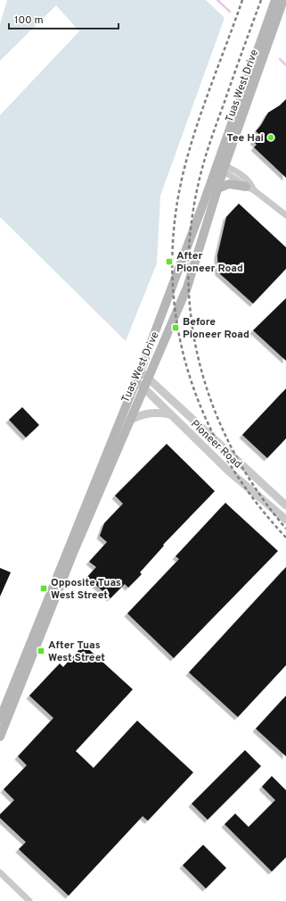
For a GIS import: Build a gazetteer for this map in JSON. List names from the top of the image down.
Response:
{
  "streets": {
    "main road": ["Tuas West Drive"],
    "street": ["Pioneer Road"]
  },
  "crossings": [
    ["Tuas West Drive", "Pioneer Road"]
  ],
  "places": {
    "other": ["Tee Hai"],
    "transit": [
      "After Pioneer Road",
      "Before Pioneer Road",
      "Opposite Tuas West Street",
      "After Tuas West Street"
    ]
  },
  "scale_bar": "100 m"
}
